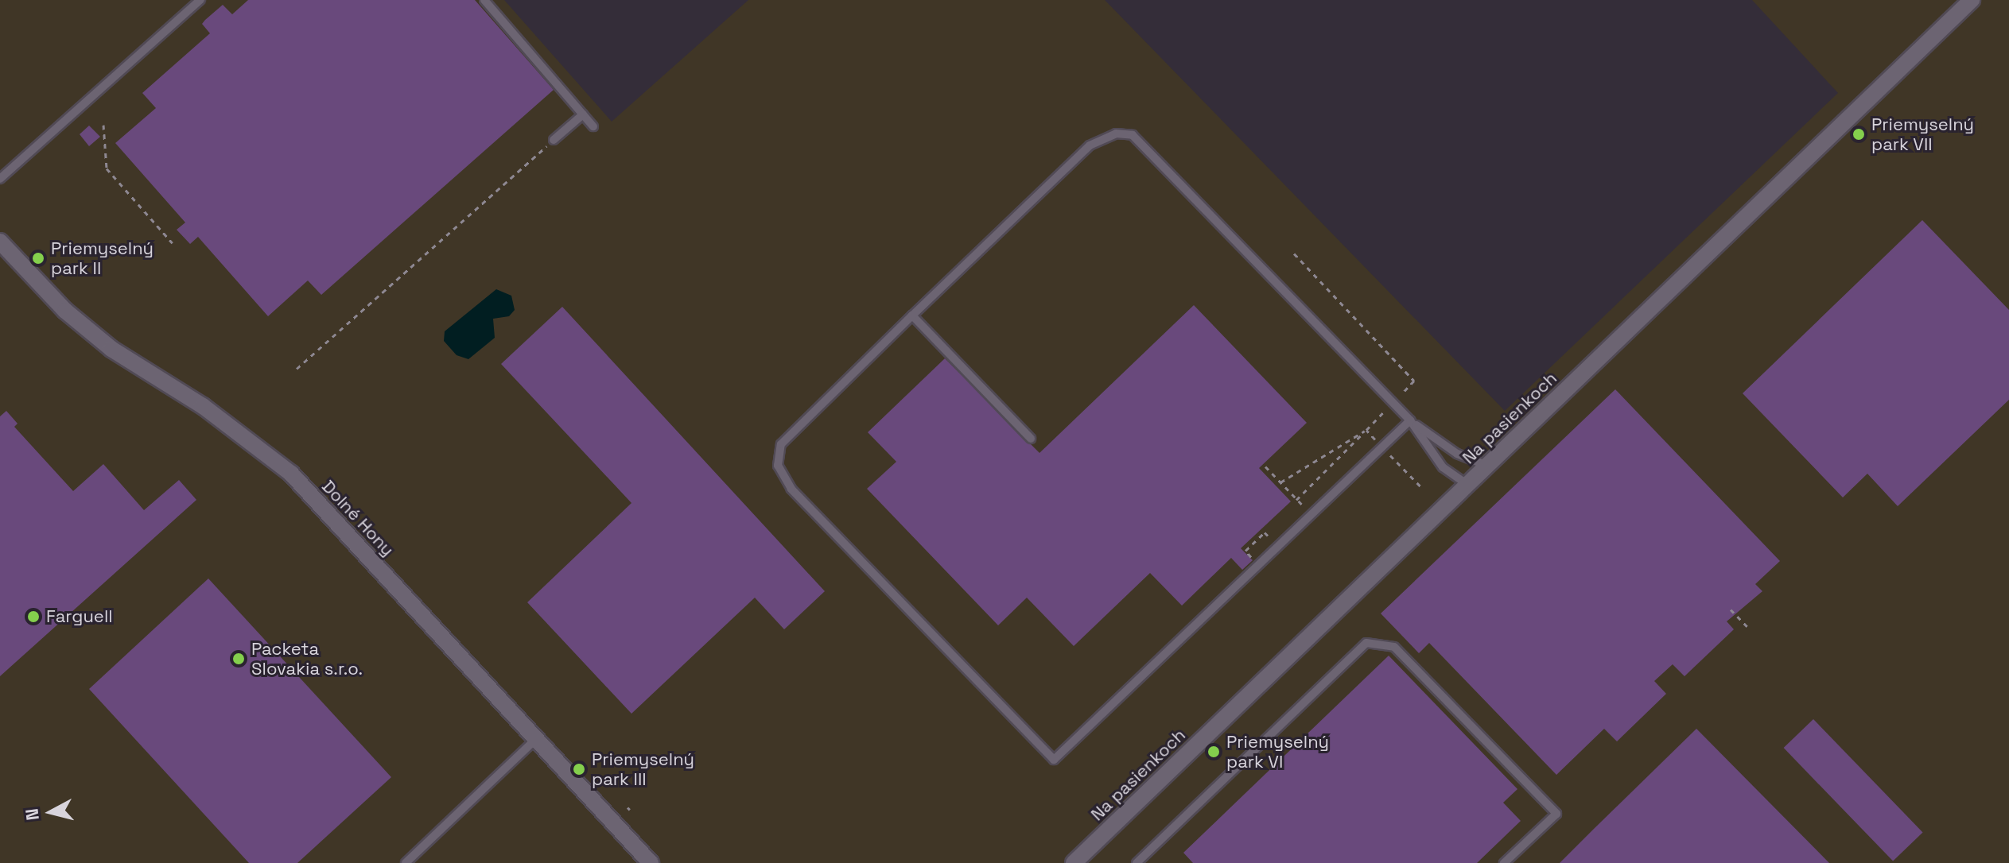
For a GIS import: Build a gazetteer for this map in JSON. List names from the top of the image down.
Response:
{
  "streets": {
    "street": ["Na pasienkoch", "Dolné Hony"]
  },
  "places": [
    "Priemyselný park VII",
    "Priemyselný park II",
    "Farguell",
    "Packeta Slovakia s.r.o.",
    "Priemyselný park VI",
    "Priemyselný park III"
  ],
  "north": "left"
}
